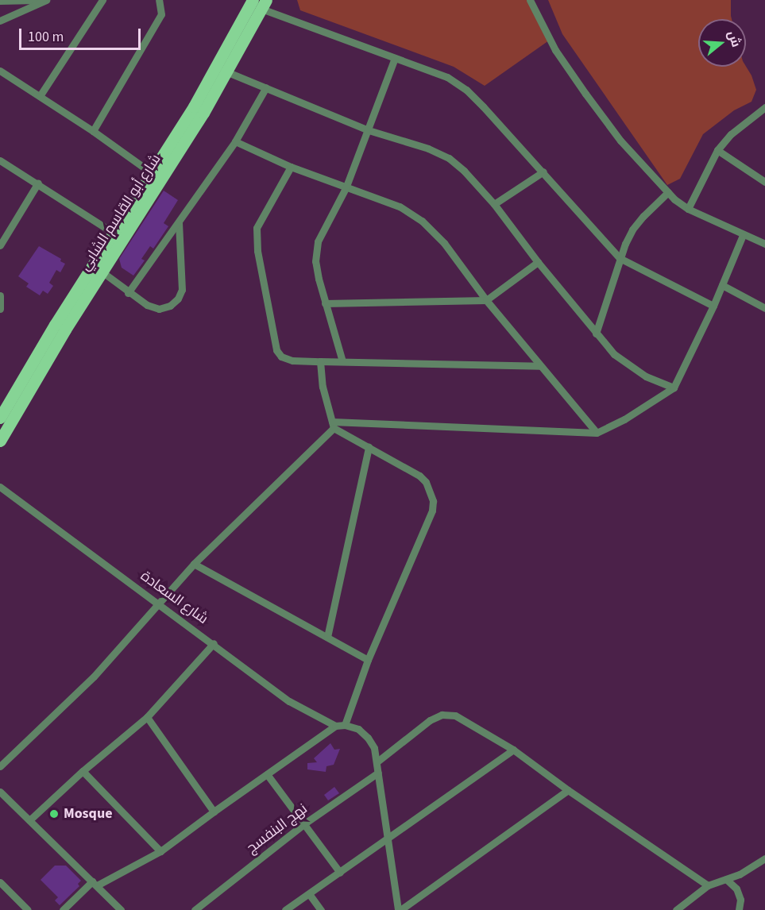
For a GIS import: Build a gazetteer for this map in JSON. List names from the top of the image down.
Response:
{
  "streets": {
    "main road": ["شارع أبو القاسم الشابي"],
    "street": ["شارع السعادة", "نهج البنفسج"]
  },
  "places": ["Mosque"],
  "scale_bar": "100 m",
  "north": "right"
}
